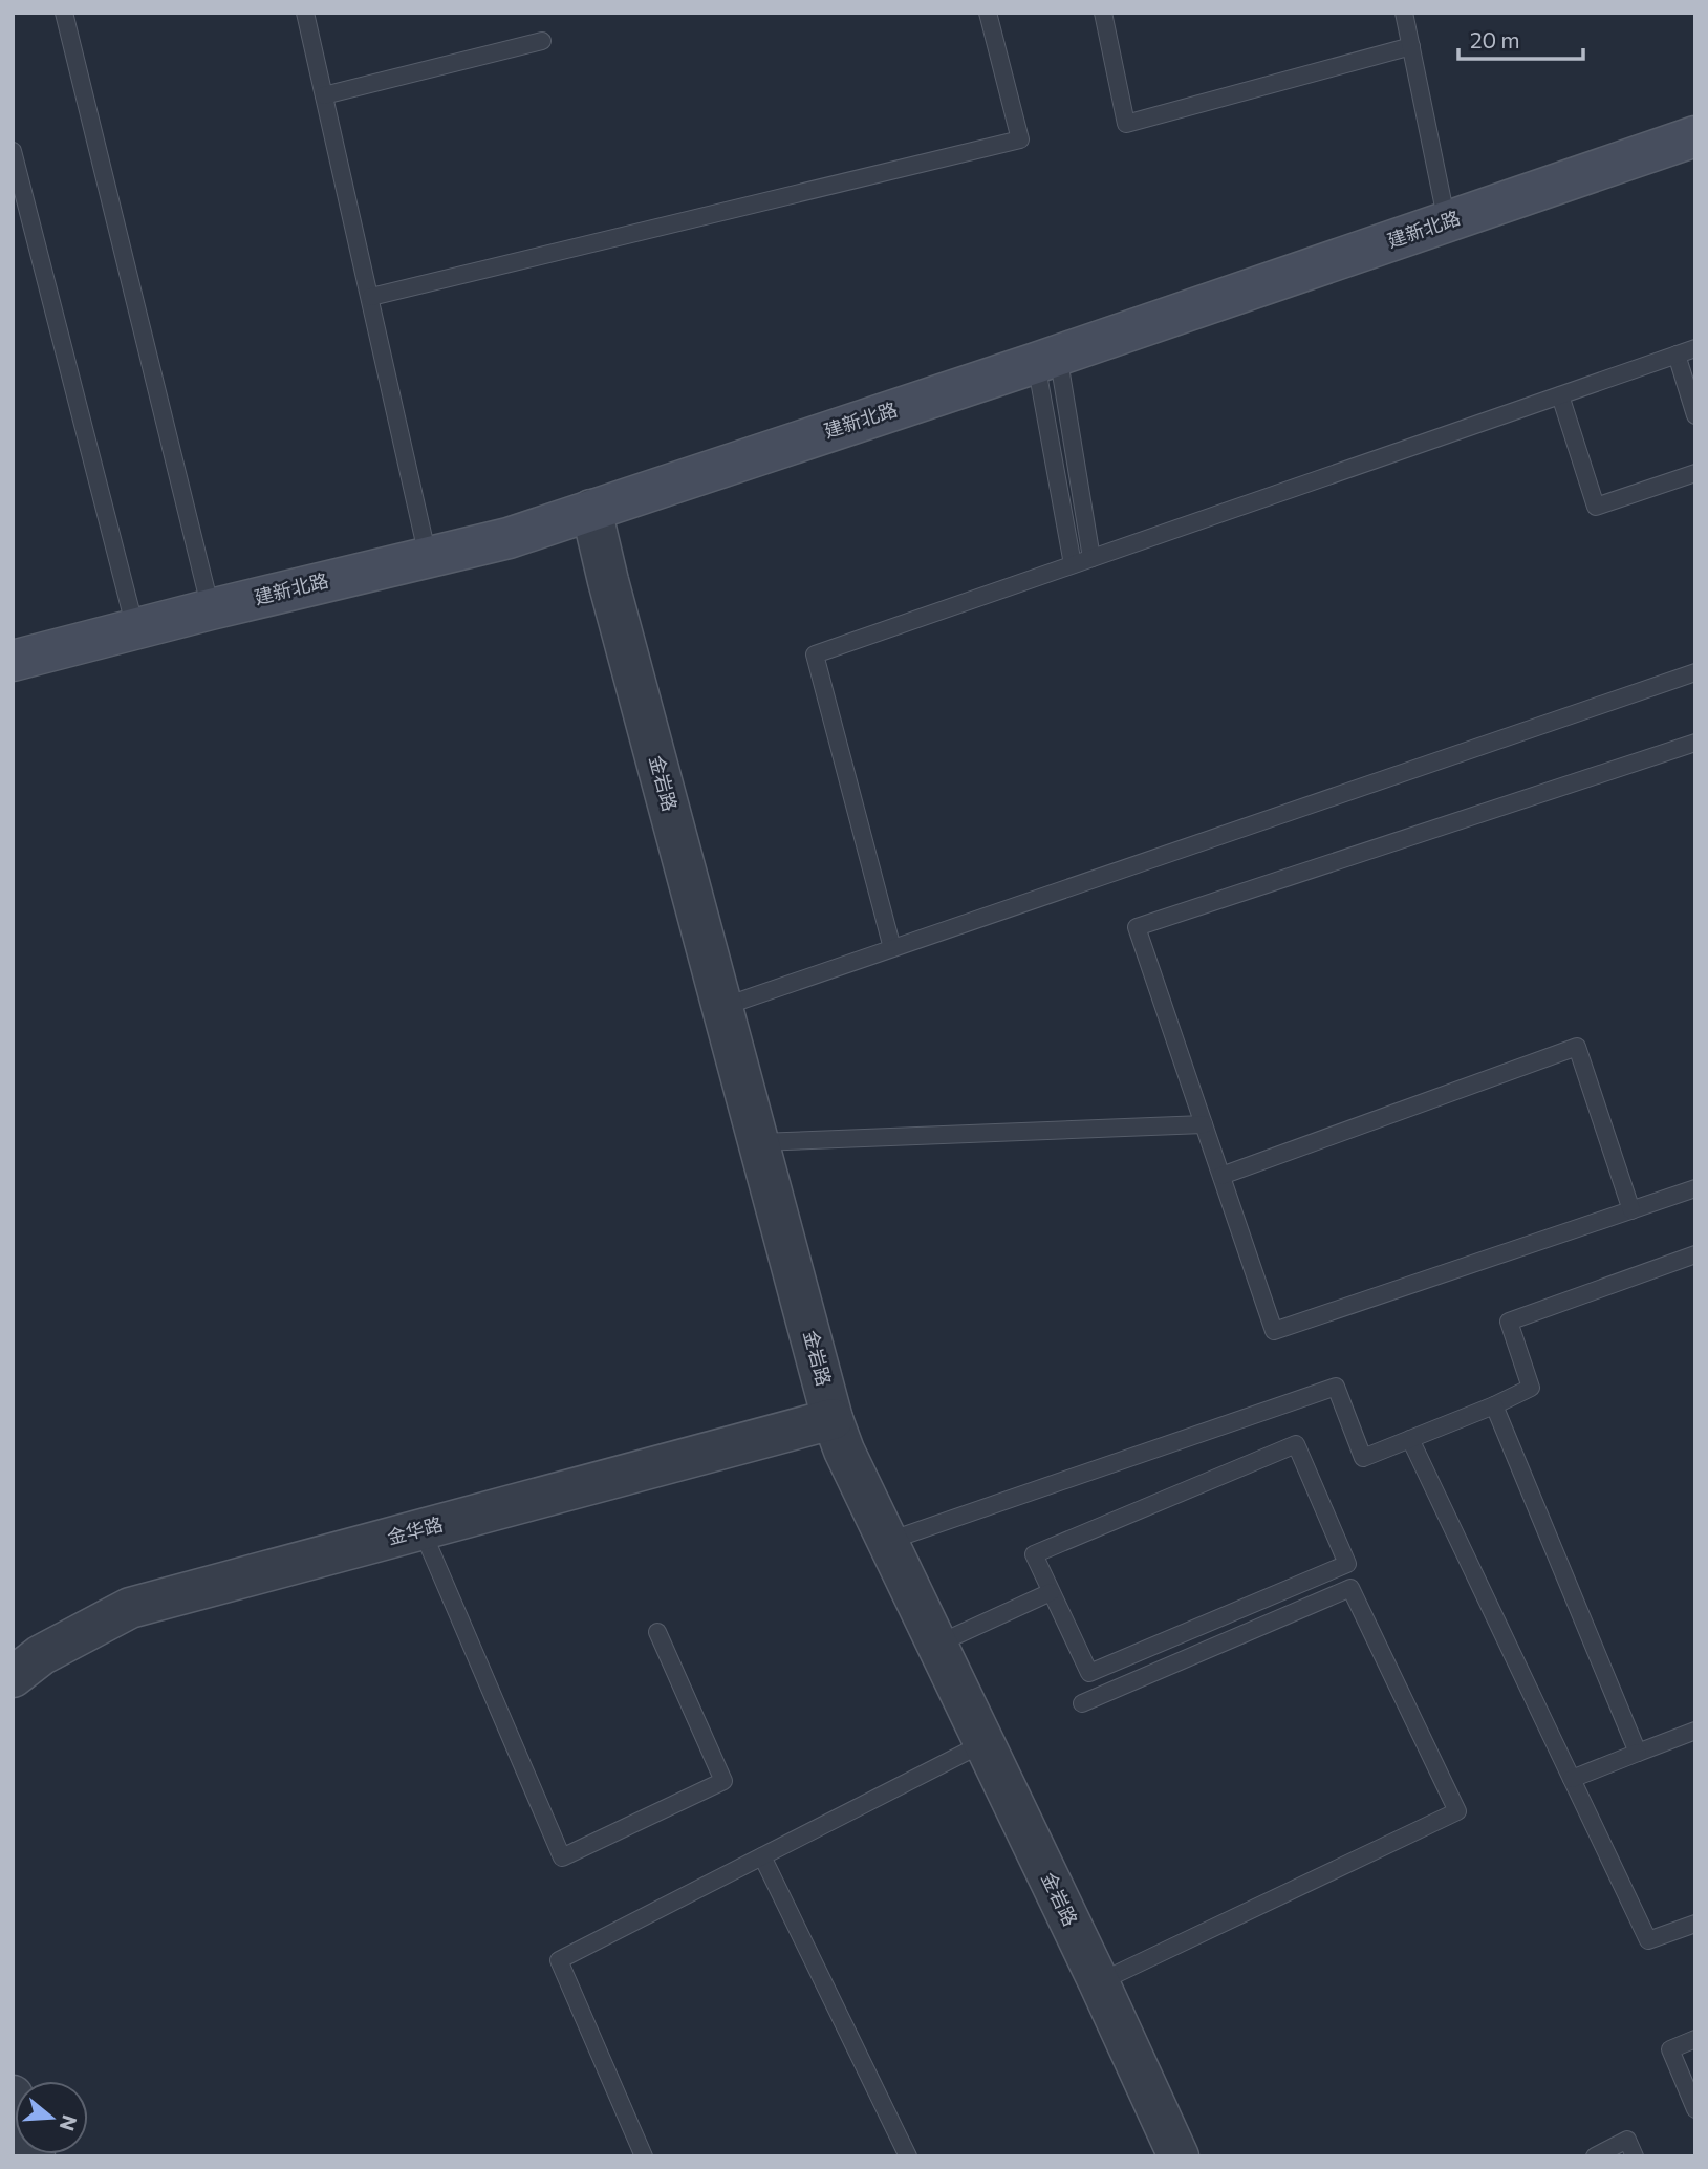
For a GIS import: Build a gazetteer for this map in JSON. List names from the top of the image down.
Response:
{
  "streets": {
    "main road": ["建新北路"],
    "street": ["金岩路", "金华路"]
  },
  "crossings": [
    ["建新北路", "金岩路"],
    ["金岩路", "金华路"]
  ],
  "scale_bar": "20 m",
  "north": "right"
}
